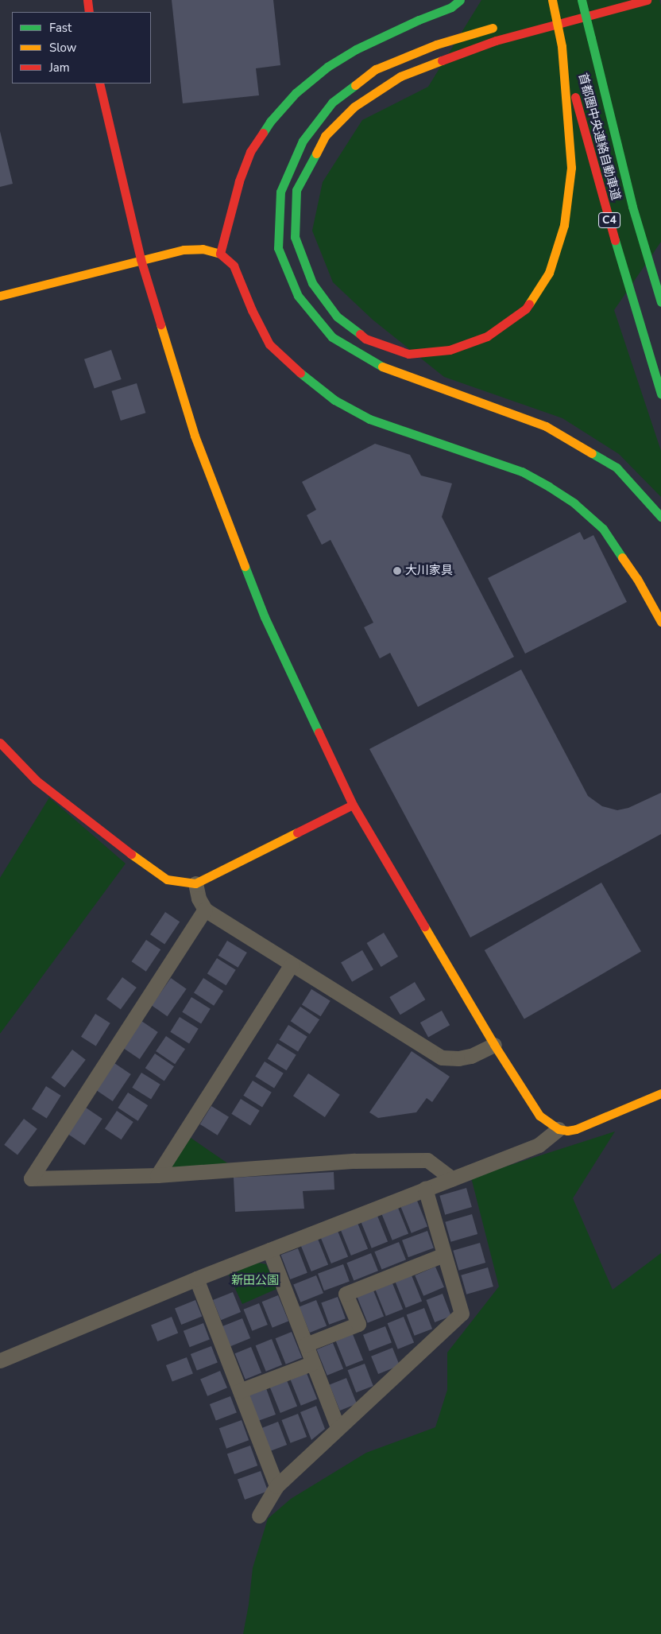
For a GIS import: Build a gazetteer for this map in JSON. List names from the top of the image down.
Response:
{
  "streets": {
    "main road": ["首都圏中央連絡自動車道", "C4"]
  },
  "parks": ["新田公園"],
  "places": ["大川家具"],
  "legend": ["Fast", "Slow", "Jam"]
}
